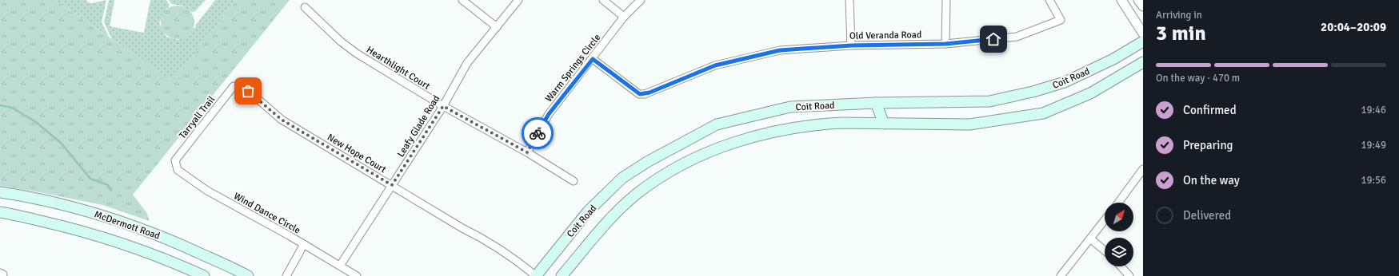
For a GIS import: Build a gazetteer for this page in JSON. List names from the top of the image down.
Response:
{
  "streets": {
    "main road": ["Coit Road", "McDermott Road"],
    "street": [
      "Old Veranda Road",
      "Hearthlight Court",
      "Warm Springs Circle",
      "Tarryall Trail",
      "Leafy Glade Road",
      "New Hope Court",
      "Wind Dance Circle"
    ]
  },
  "crossings": [
    ["Old Veranda Road", "Warm Springs Circle"],
    ["Hearthlight Court", "Warm Springs Circle"],
    ["Hearthlight Court", "Leafy Glade Road"],
    ["Coit Road", "New Hope Court"],
    ["Tarryall Trail", "New Hope Court"],
    ["Tarryall Trail", "Wind Dance Circle"],
    ["Leafy Glade Road", "New Hope Court"],
    ["Leafy Glade Road", "Wind Dance Circle"]
  ],
  "north": "top right",
  "page": {
    "heading": ["3 min", "Arriving in", "20:04–20:09"],
    "bar": "On the way · 470 m",
    "list": [
      ["Confirmed", "19:46"],
      ["Preparing", "19:49"],
      ["On the way", "19:56"],
      "Delivered"
    ]
  }
}
